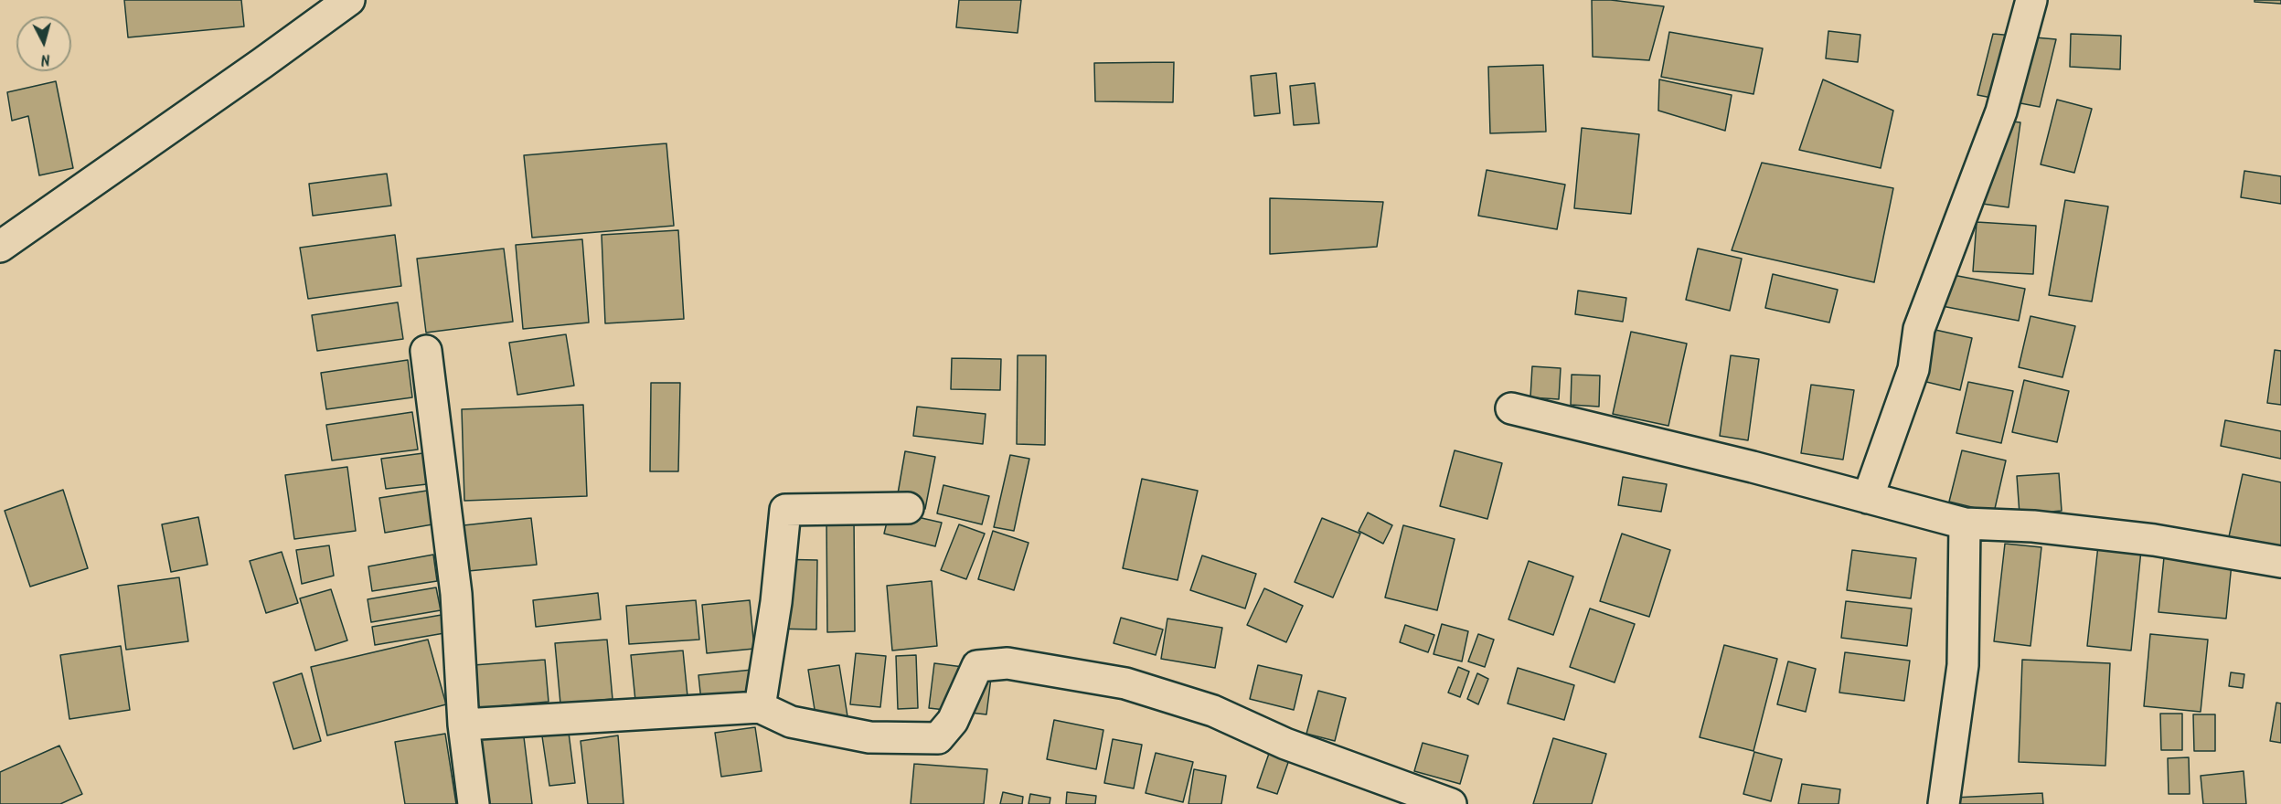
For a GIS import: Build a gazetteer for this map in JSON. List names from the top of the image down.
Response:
{
  "north": "bottom"
}
